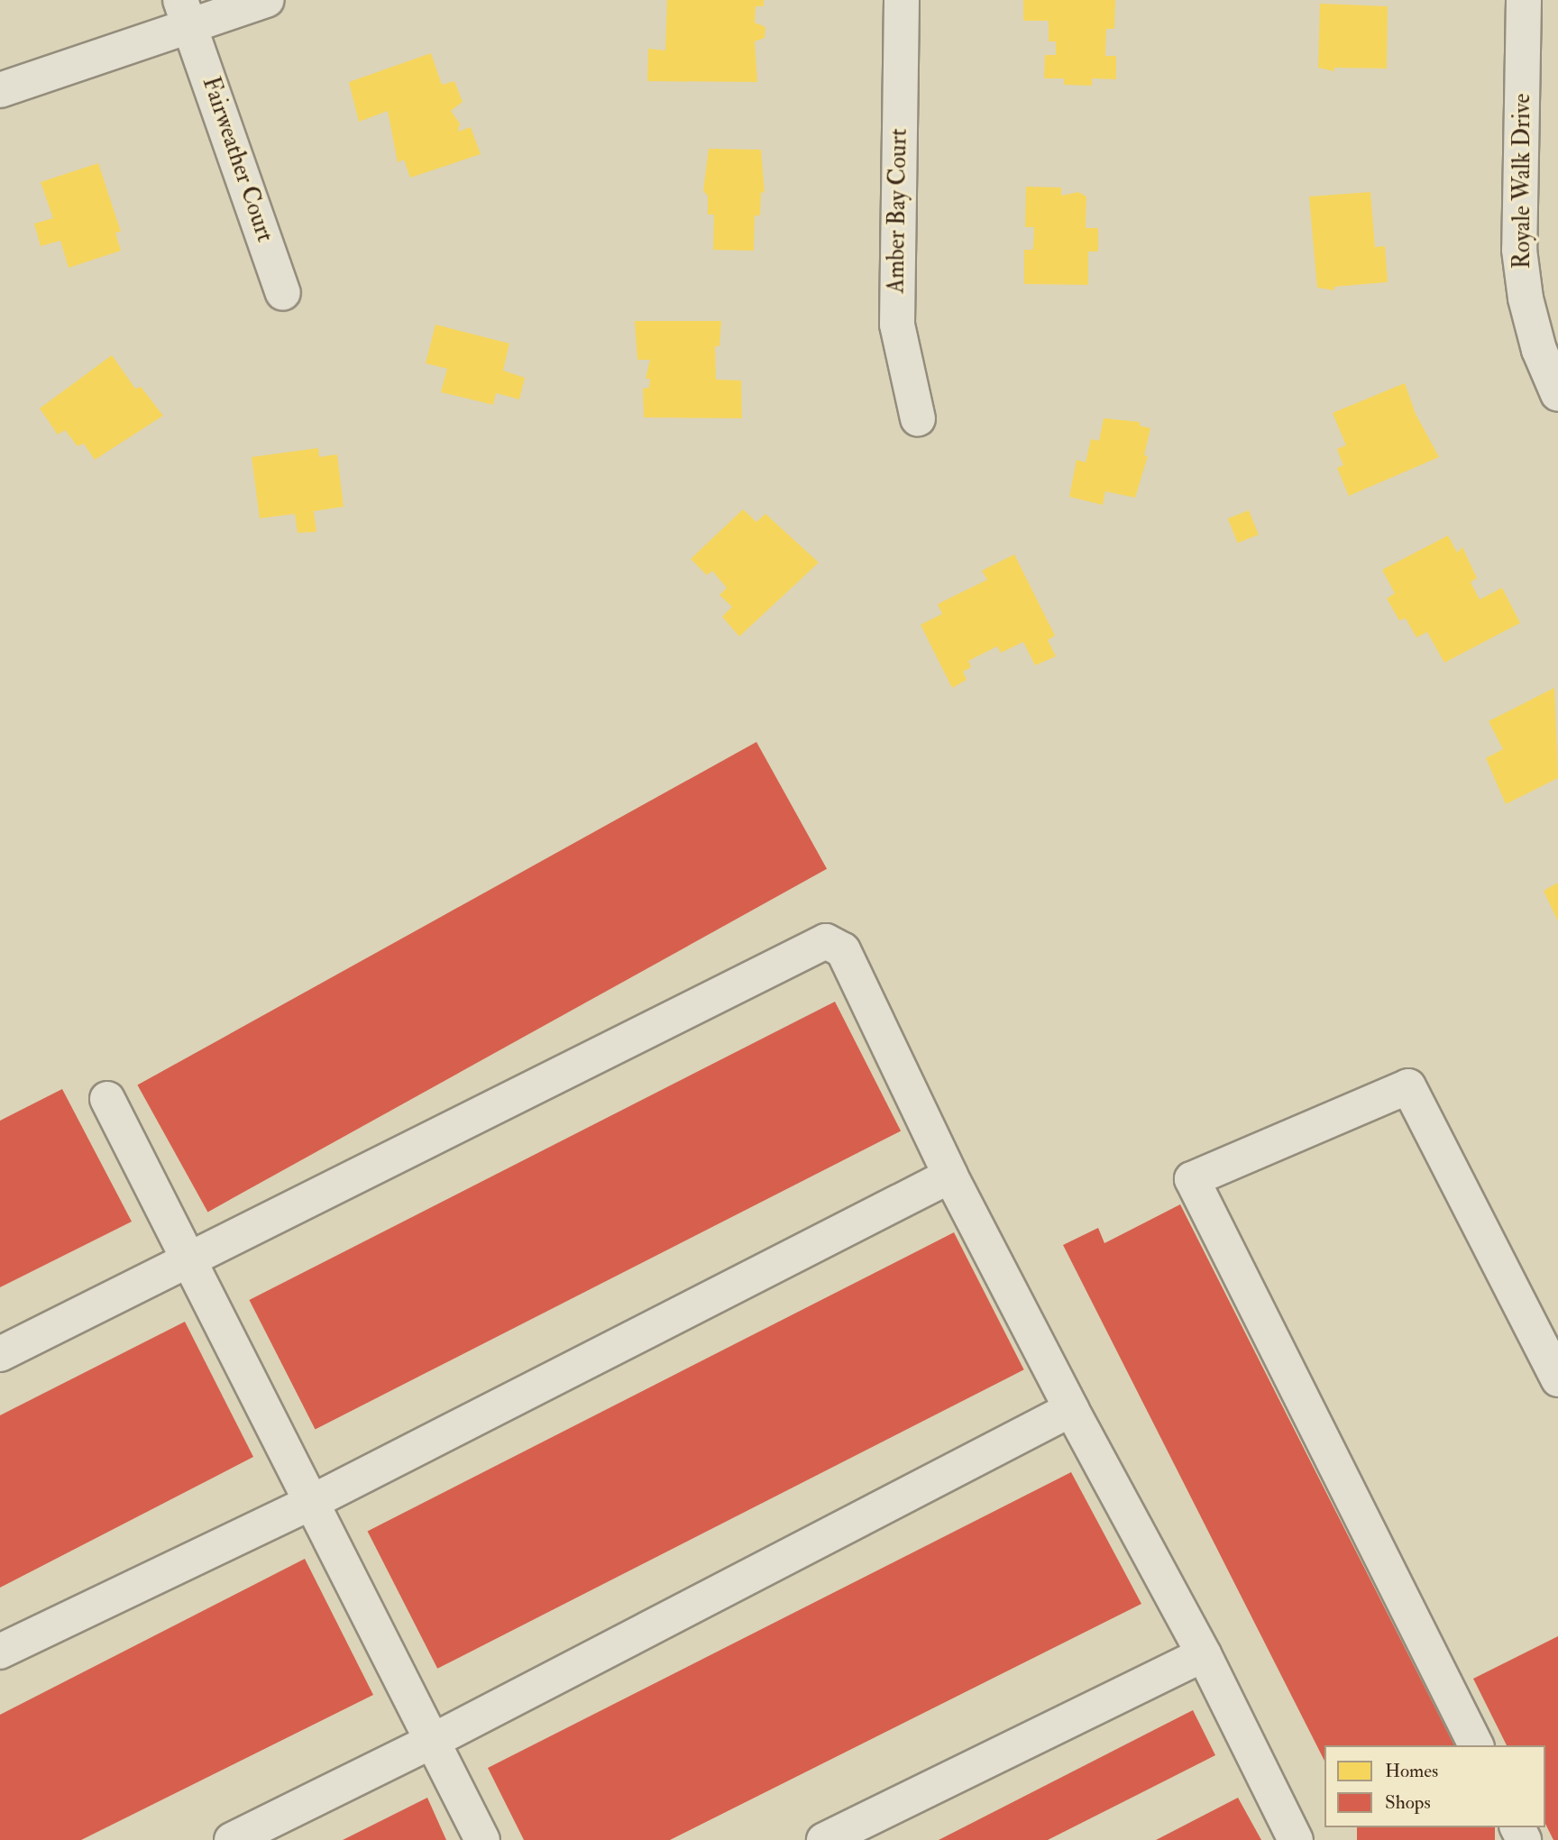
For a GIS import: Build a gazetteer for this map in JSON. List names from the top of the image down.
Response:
{
  "streets": {
    "street": ["Fairweather Court", "Royale Walk Drive", "Amber Bay Court"]
  },
  "legend": ["Homes", "Shops"]
}
